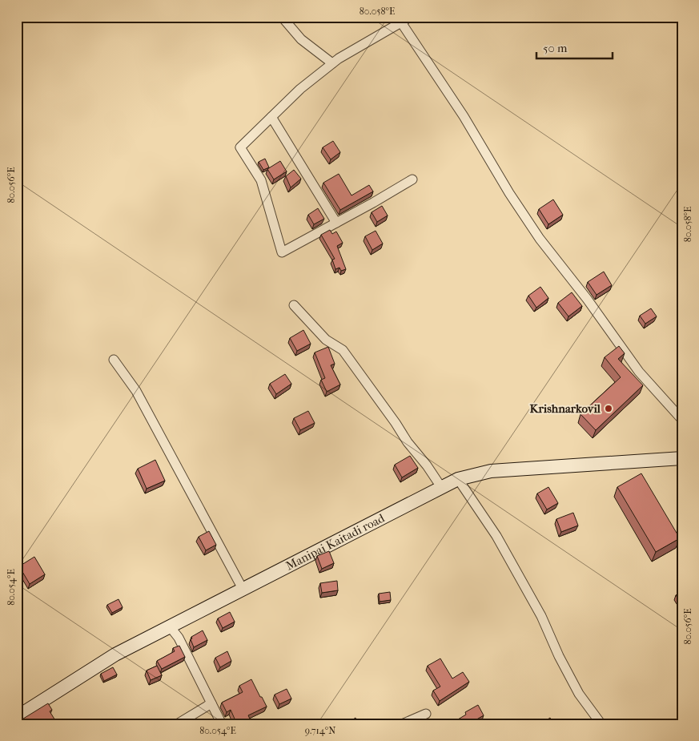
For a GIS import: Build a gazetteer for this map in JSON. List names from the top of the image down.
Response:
{
  "streets": {
    "main road": ["Manipai Kaitadi road"]
  },
  "places": ["Krishnarkovil"],
  "scale_bar": "50 m",
  "coordinates": [
    "80.058°E",
    "80.056°E",
    "80.054°E",
    "9.714°N"
  ]
}
